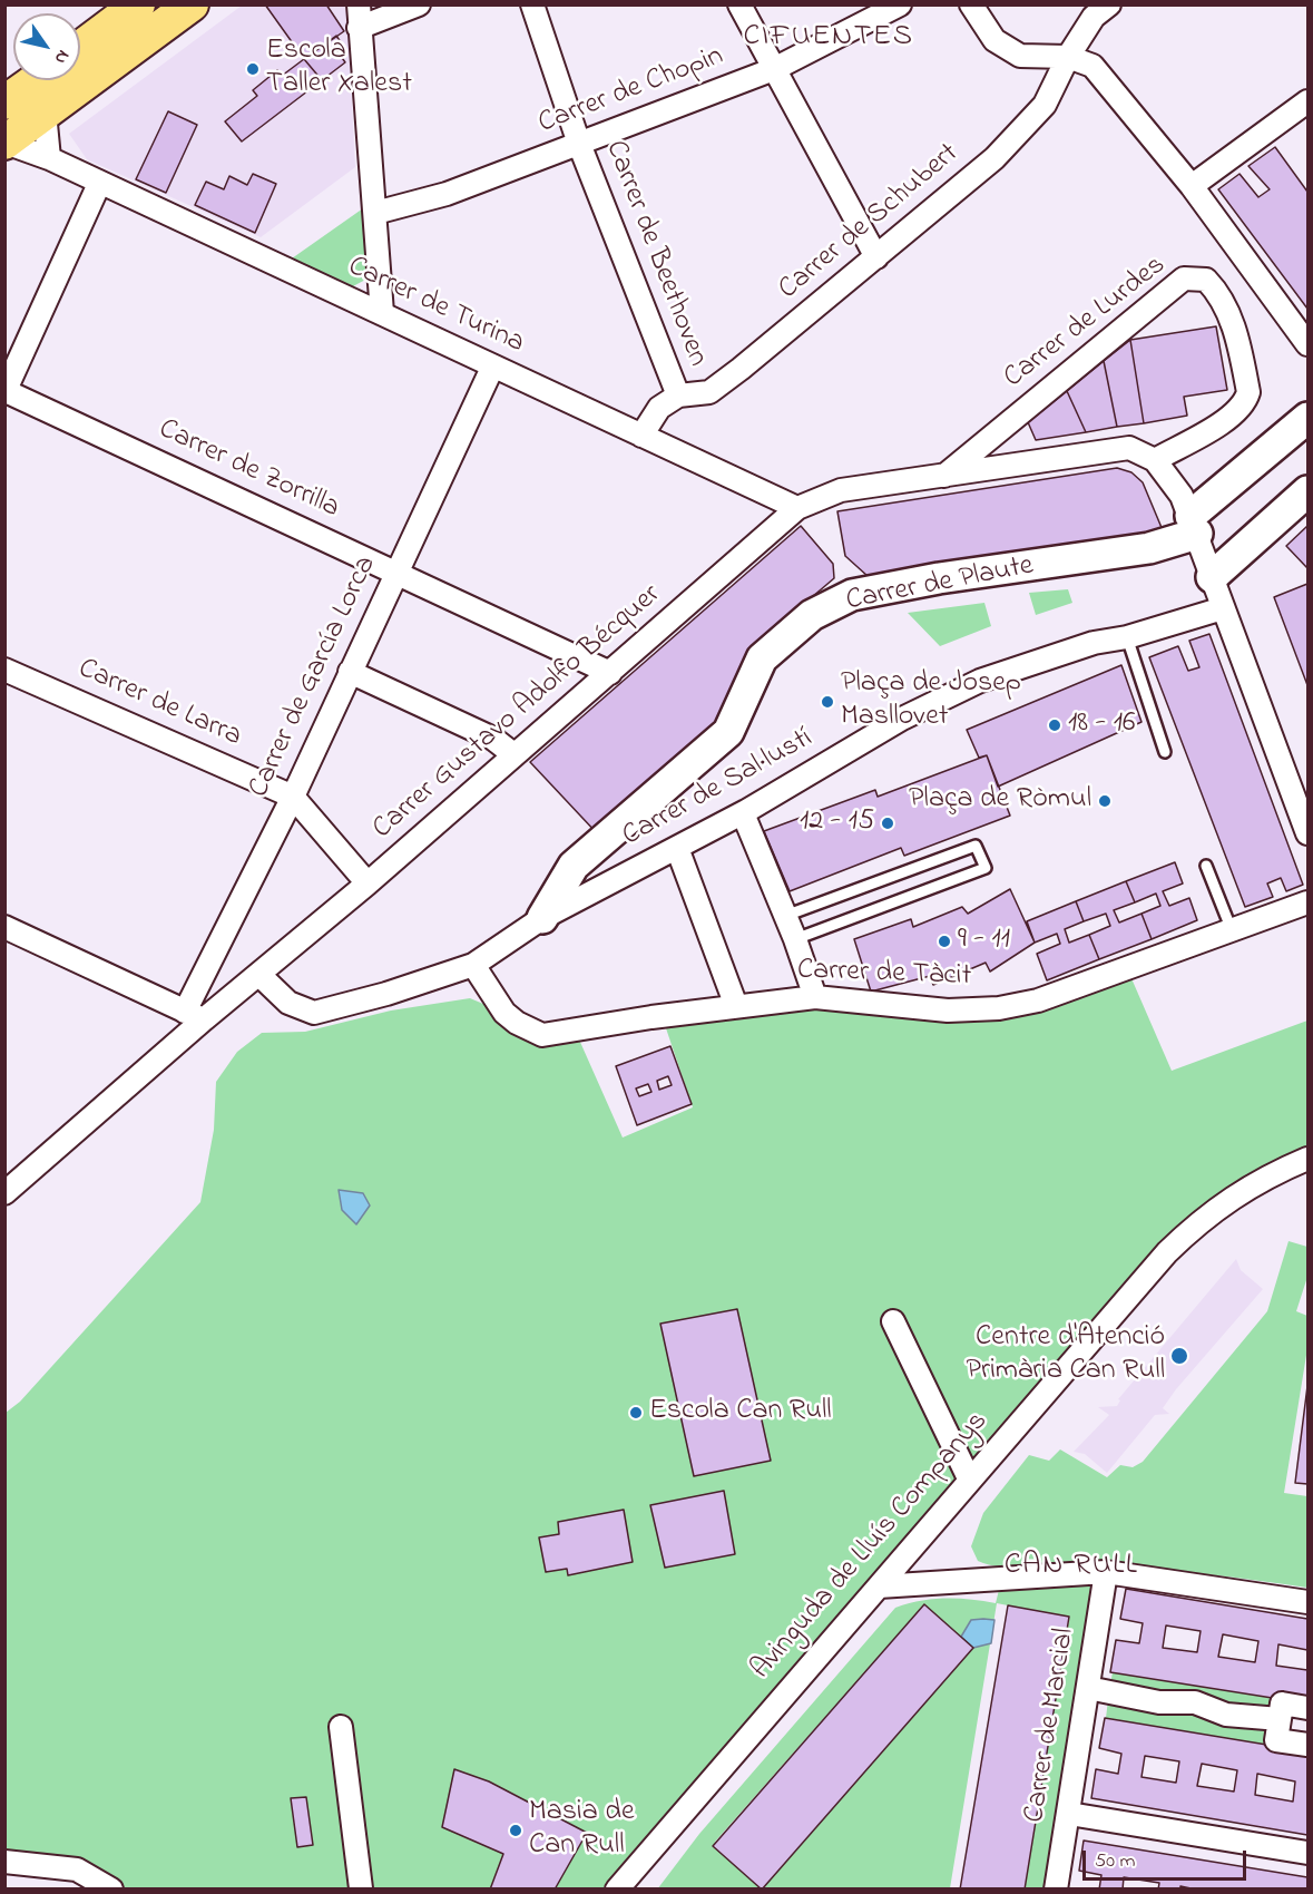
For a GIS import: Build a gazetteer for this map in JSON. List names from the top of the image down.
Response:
{
  "streets": {
    "street": [
      "Carrer de Chopin",
      "Carrer de Schubert",
      "Carrer de Beethoven",
      "Carrer de Turina",
      "Carrer de Lurdes",
      "Carrer de Zorrilla",
      "Carrer de Plaute",
      "Carrer de García Lorca",
      "Carrer de Larra",
      "Carrer Gustavo Adolfo Bécquer",
      "Carrer de Sal·lustí",
      "Carrer de Tàcit",
      "Avinguda de Lluís Companys",
      "Carrer de Marcial"
    ]
  },
  "crossings": [
    ["Carrer de Chopin", "Carrer de Beethoven"],
    ["Carrer de Schubert", "Carrer de Beethoven"],
    ["Carrer de Beethoven", "Carrer de Turina"],
    ["Carrer de Turina", "Carrer de García Lorca"],
    ["Carrer de Turina", "Carrer Gustavo Adolfo Bécquer"],
    ["Carrer de Lurdes", "Carrer Gustavo Adolfo Bécquer"],
    ["Carrer de Zorrilla", "Carrer de García Lorca"],
    ["Carrer de Zorrilla", "Carrer Gustavo Adolfo Bécquer"],
    ["Carrer de Plaute", "Carrer de Sal·lustí"],
    ["Carrer de García Lorca", "Carrer de Larra"],
    ["Carrer de García Lorca", "Carrer Gustavo Adolfo Bécquer"],
    ["Carrer de Larra", "Carrer Gustavo Adolfo Bécquer"],
    ["Carrer Gustavo Adolfo Bécquer", "Carrer de Sal·lustí"],
    ["Carrer de Sal·lustí", "Carrer de Tàcit"]
  ],
  "districts": ["CIFUENTES", "CAN RULL"],
  "places": [
    "Escola Taller Xalest",
    "Plaça de Josep Masllovet",
    "18 - 16",
    "Plaça de Ròmul",
    "12 - 15",
    "9 - 11",
    "Centre d'Atenció Primària Can Rull",
    "Escola Can Rull",
    "Masia de Can Rull"
  ],
  "scale_bar": "50 m",
  "north": "bottom right"
}
